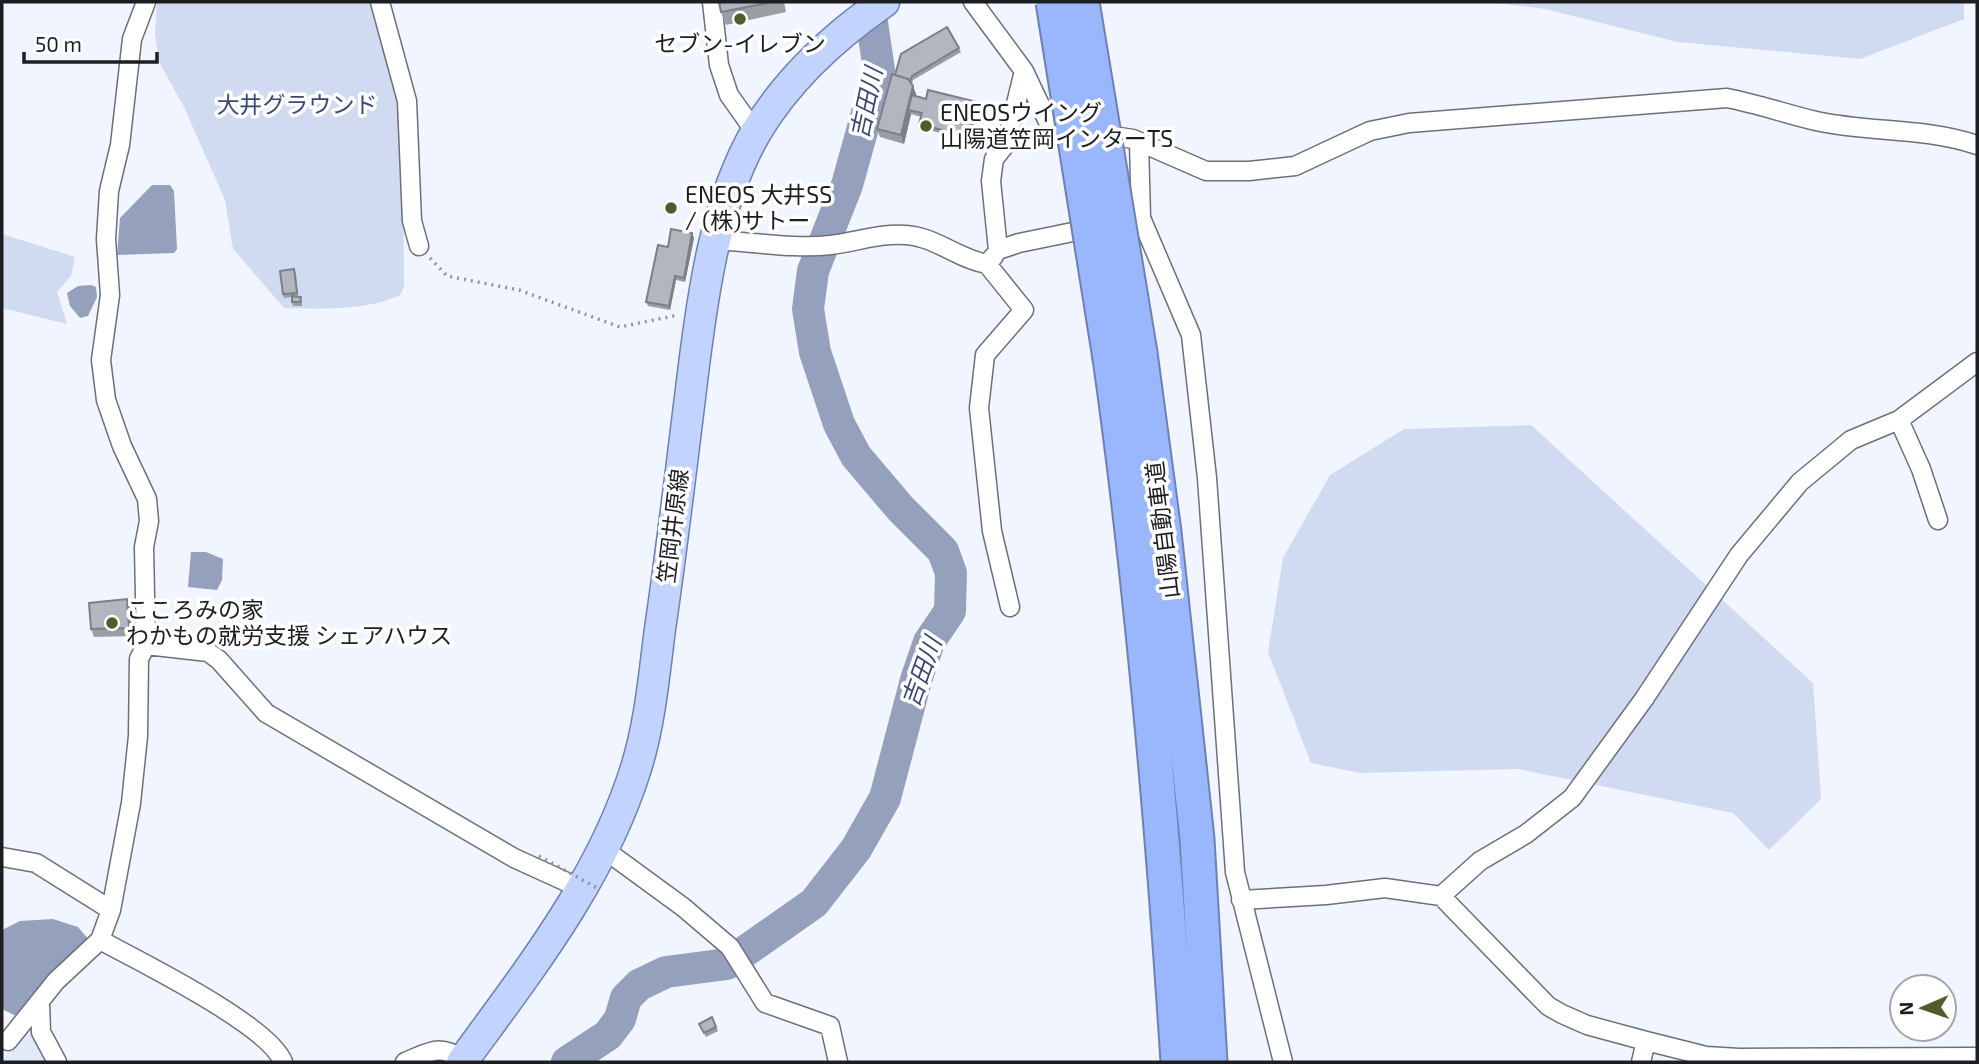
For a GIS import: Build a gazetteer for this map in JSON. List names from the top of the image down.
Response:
{
  "streets": {
    "highway": ["山陽自動車道"],
    "main road": ["笠岡井原線"]
  },
  "water": ["吉田川"],
  "parks": ["大井グラウンド"],
  "places": [
    "セブン-イレブン",
    "ENEOSウイング 山陽道笠岡インターTS",
    "ENEOS 大井SS / (株)サトー",
    "こころみの家 わかもの就労支援 シェアハウス"
  ],
  "scale_bar": "50 m",
  "north": "left"
}
